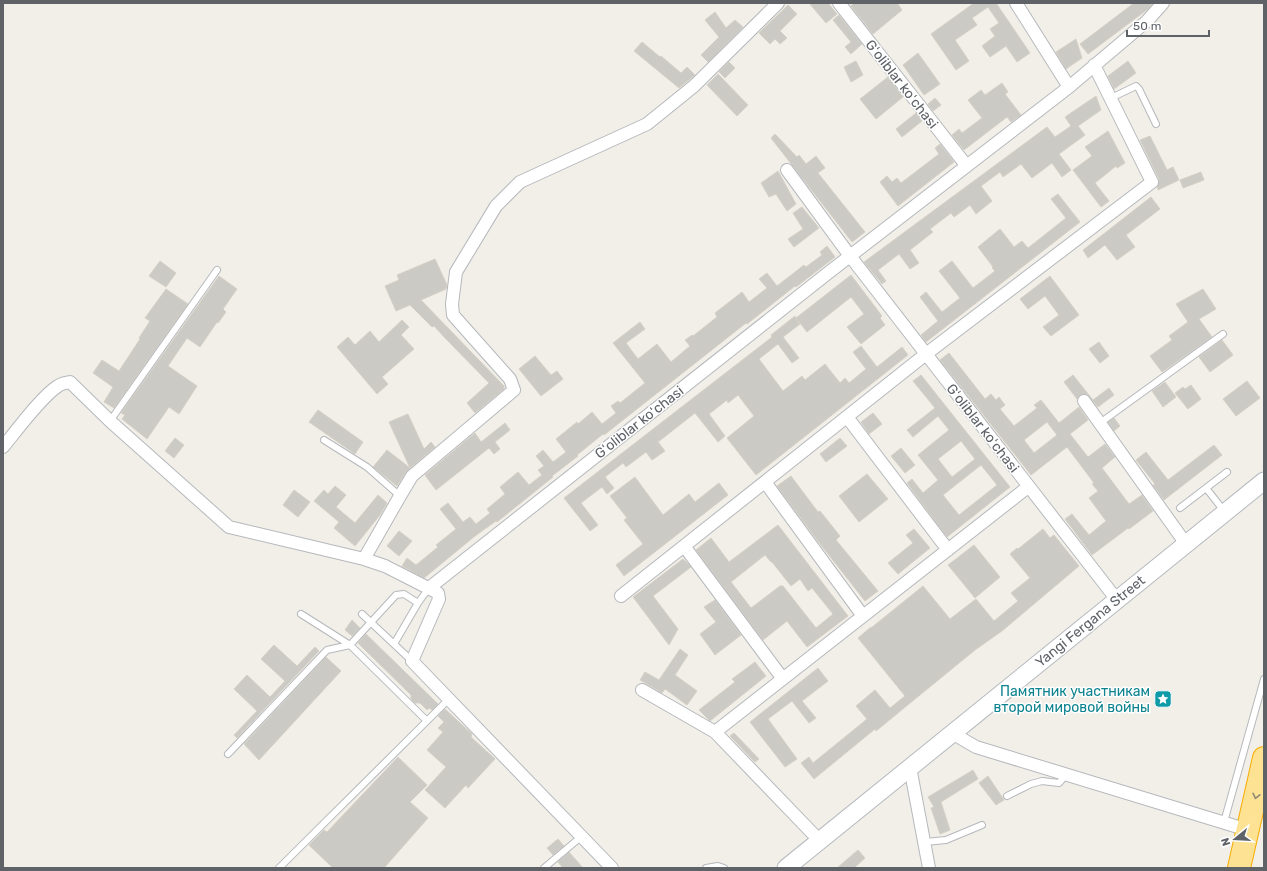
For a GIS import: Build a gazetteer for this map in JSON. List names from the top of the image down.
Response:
{
  "streets": {
    "main road": ["Yangi Fergana Street"],
    "street": ["Gʻoliblar koʻchasi"]
  },
  "crossings": [
    ["Gʻoliblar koʻchasi", "Yangi Fergana Street"]
  ],
  "places": {
    "place": ["Памятник участникам второй мировой войны"]
  },
  "scale_bar": "50 m",
  "north": "left"
}
